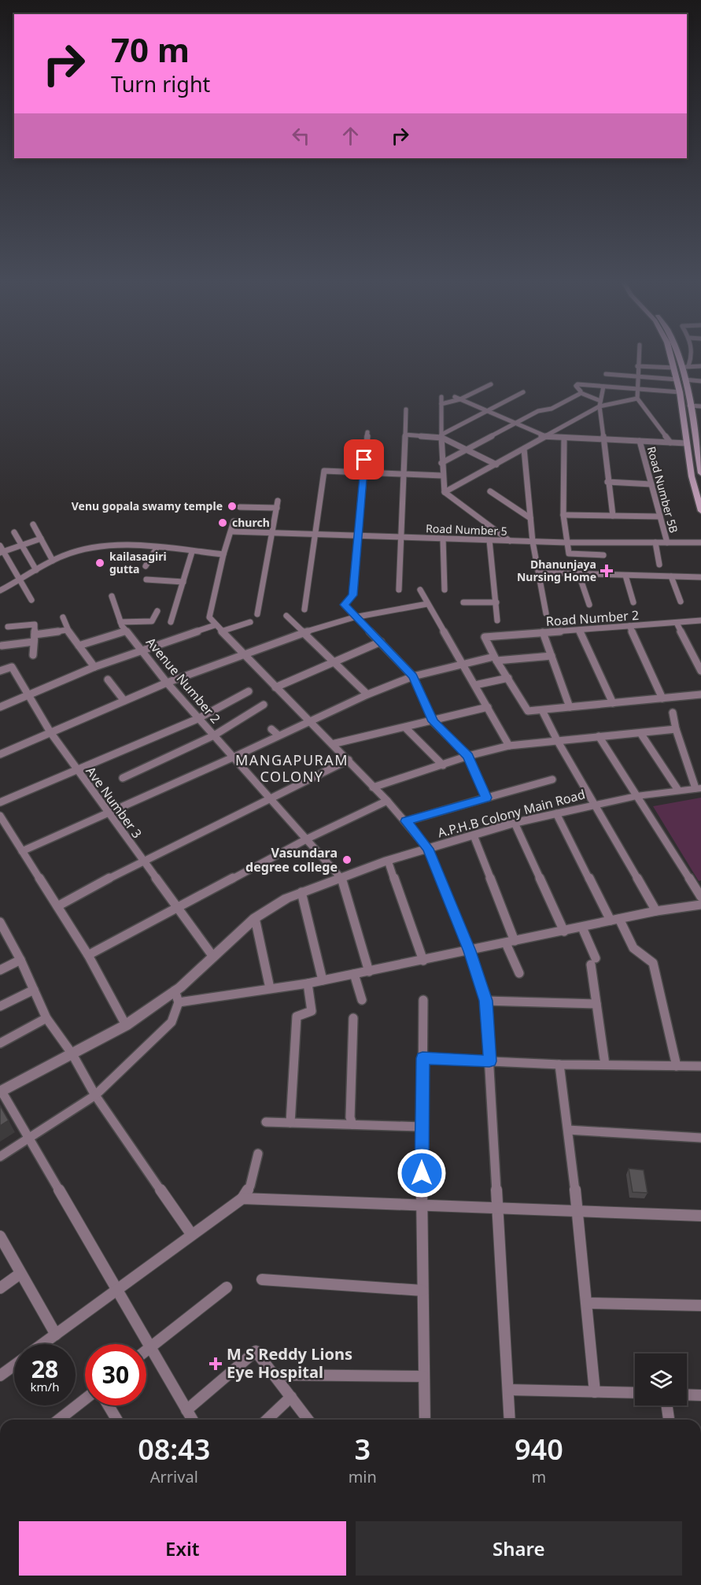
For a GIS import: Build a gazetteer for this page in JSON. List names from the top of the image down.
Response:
{
  "streets": {
    "street": [
      "Road Number 5B",
      "Road Number 5",
      "Road Number 2",
      "Avenue Number 2",
      "Ave Number 3",
      "A.P.H.B Colony Main Road"
    ]
  },
  "crossings": [
    ["Road Number 5B", "Road Number 5"],
    ["Avenue Number 2", "A.P.H.B Colony Main Road"],
    ["Ave Number 3", "A.P.H.B Colony Main Road"]
  ],
  "districts": ["MANGAPURAM COLONY"],
  "places": {
    "other": [
      "Venu gopala swamy temple",
      "church",
      "kailasagiri gutta",
      "Vasundara degree college"
    ],
    "health": ["Dhanunjaya Nursing Home", "M S Reddy Lions Eye Hospital"]
  },
  "page": {
    "turn": ["70 m", "Turn right"],
    "speed": "28 km/h",
    "limit": "30",
    "eta": [
      "08:43",
      "Arrival",
      "3",
      "min",
      "940",
      "m"
    ],
    "buttons": ["Exit", "Share"]
  }
}
